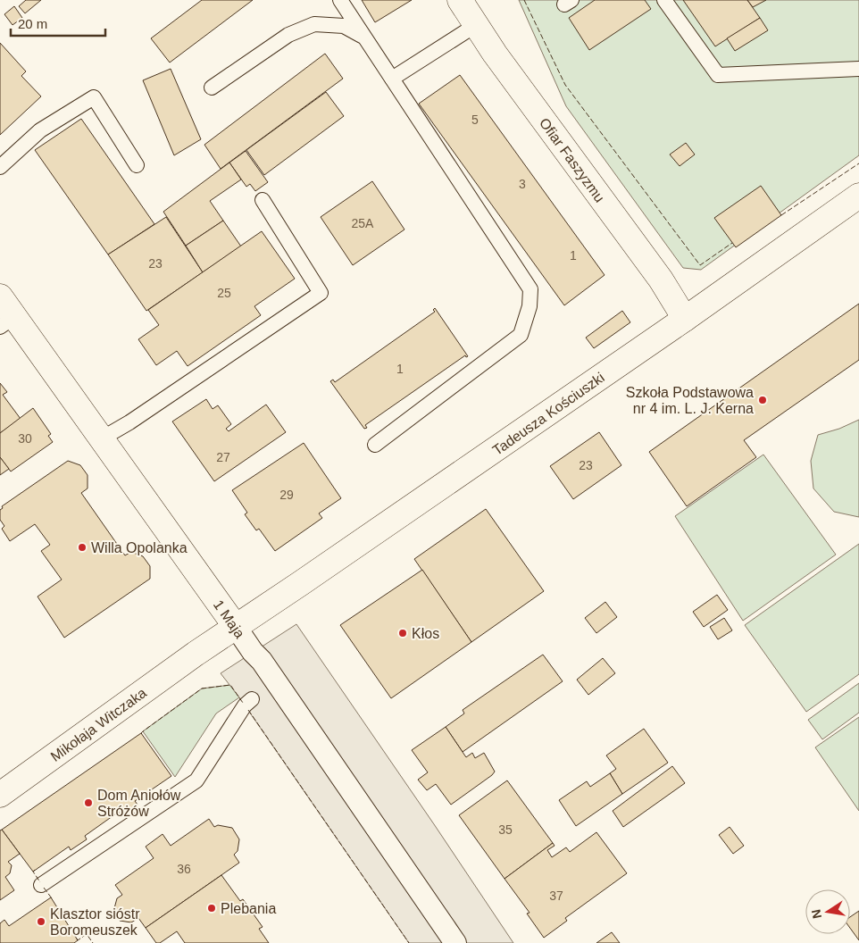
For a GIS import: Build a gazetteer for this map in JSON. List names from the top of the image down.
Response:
{
  "streets": {
    "street": [
      "Ofiar Faszyzmu",
      "Tadeusza Kościuszki",
      "1 Maja",
      "Mikołaja Witczaka"
    ]
  },
  "crossings": [
    ["Ofiar Faszyzmu", "Tadeusza Kościuszki"],
    ["Tadeusza Kościuszki", "1 Maja"],
    ["Tadeusza Kościuszki", "Mikołaja Witczaka"]
  ],
  "places": [
    "Szkoła Podstawowa nr 4 im. L. J. Kerna",
    "Willa Opolanka",
    "Kłos",
    "Dom Aniołów Stróżów",
    "Plebania",
    "Klasztor sióstr Boromeuszek"
  ],
  "house_numbers": [
    "5",
    "3",
    "25A",
    "1",
    "23",
    "25",
    "1",
    "30",
    "27",
    "23",
    "29",
    "35",
    "36",
    "37"
  ],
  "scale_bar": "20 m",
  "north": "left"
}
